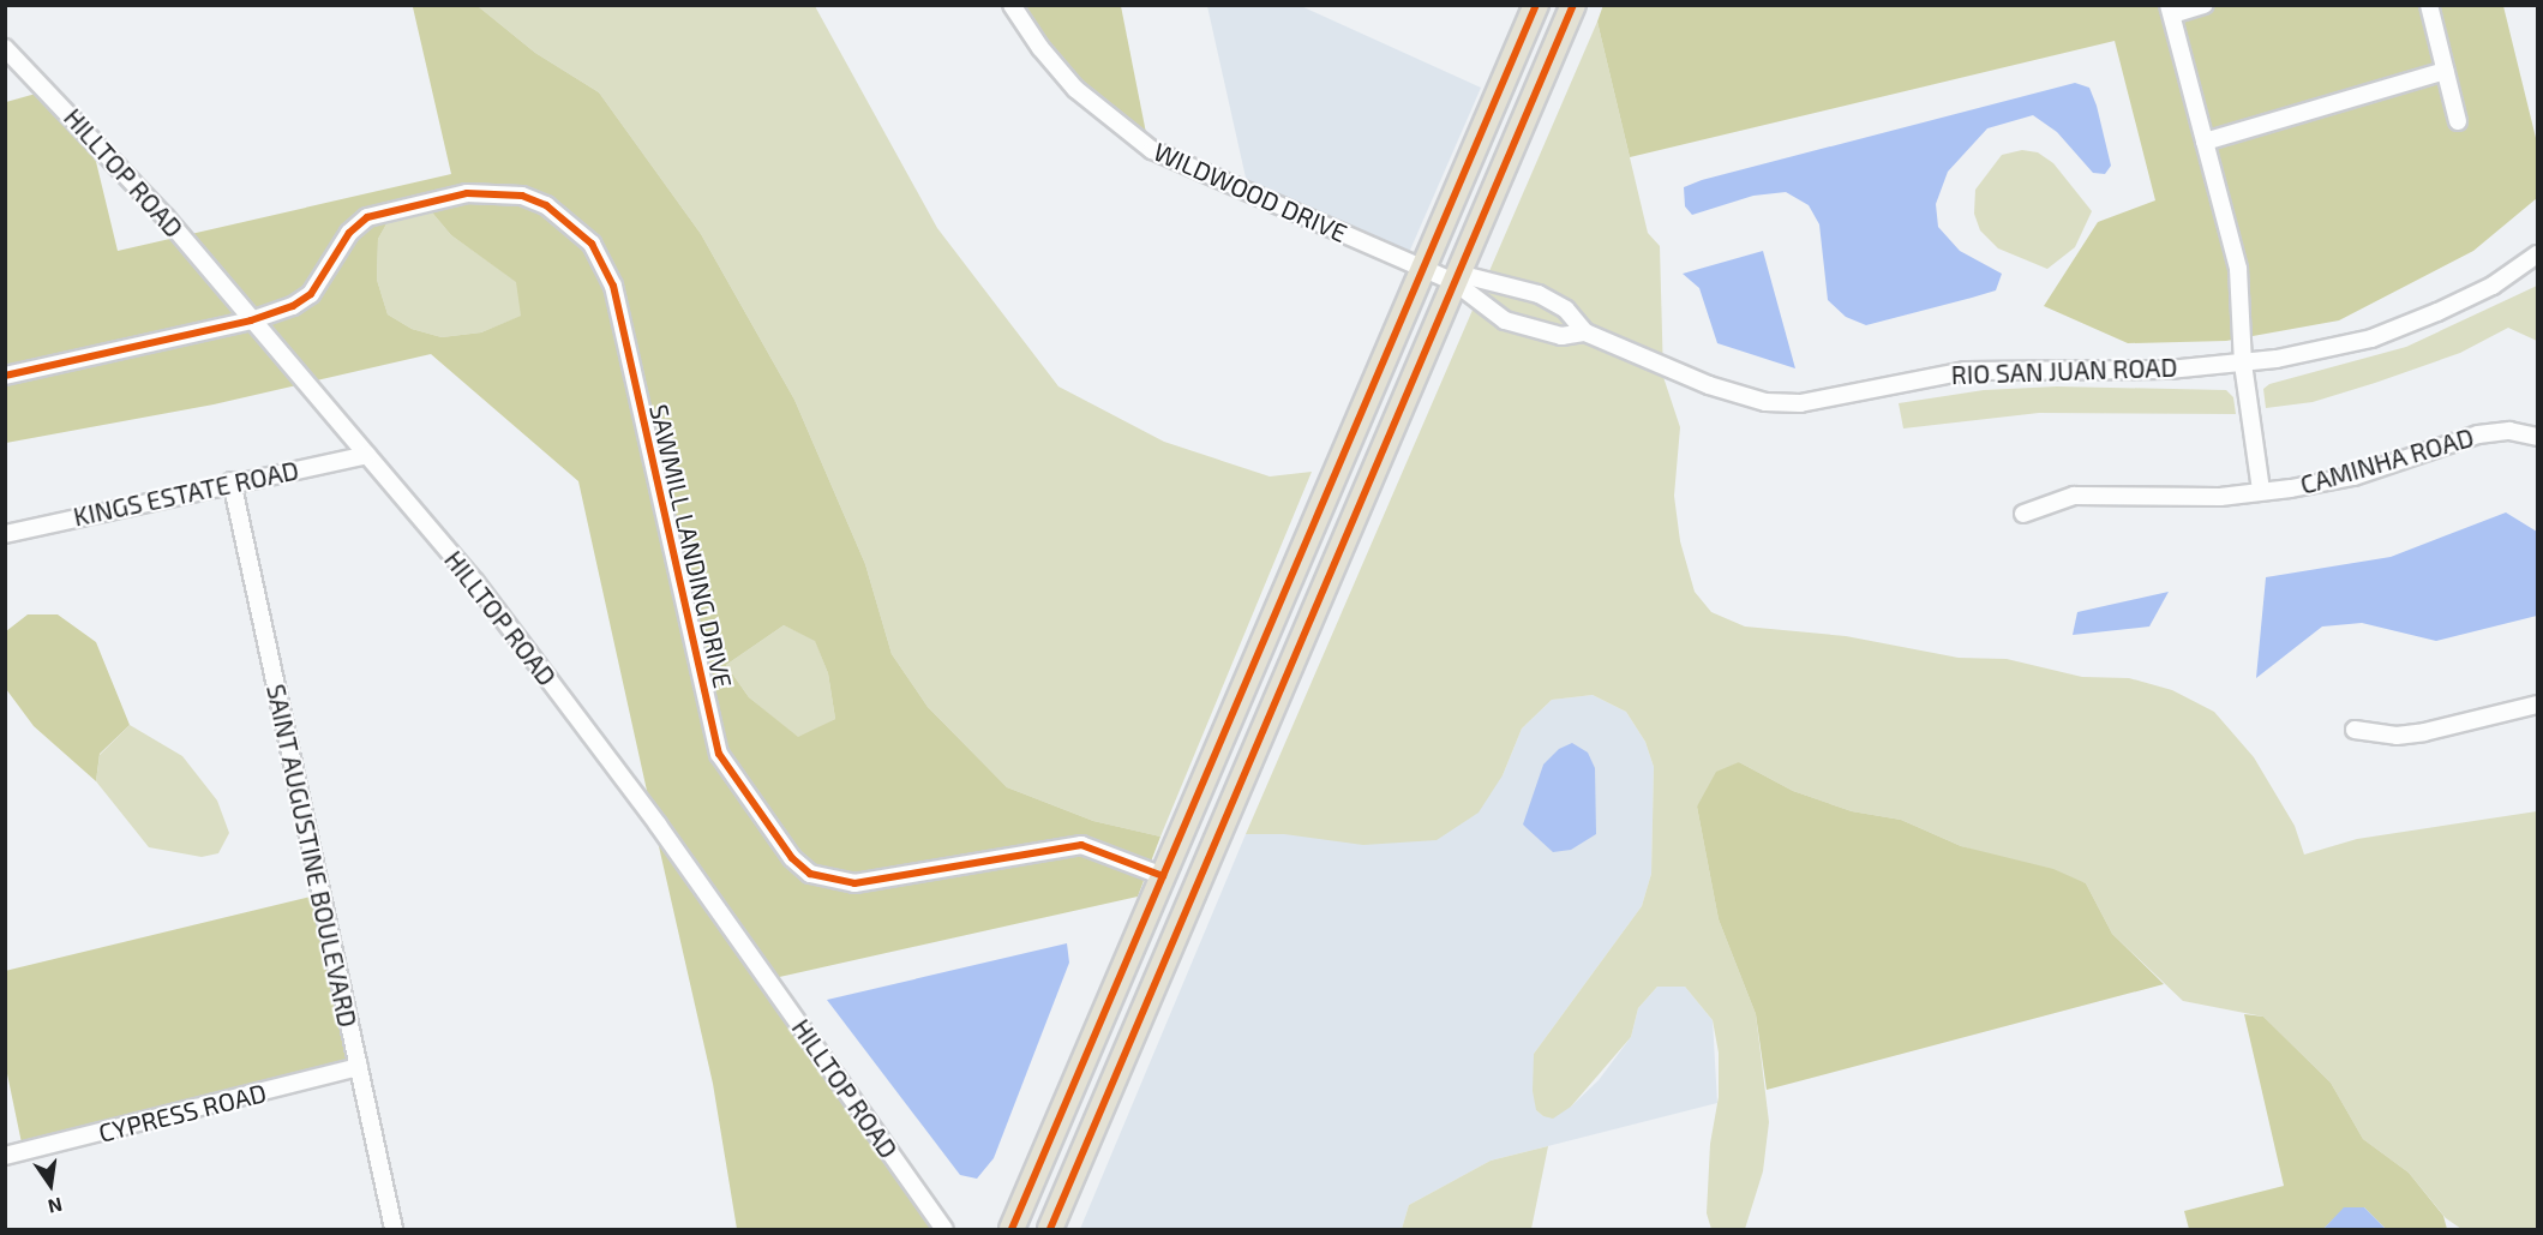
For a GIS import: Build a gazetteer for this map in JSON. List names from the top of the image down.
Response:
{
  "streets": {
    "street": [
      "HILLTOP ROAD",
      "WILDWOOD DRIVE",
      "RIO SAN JUAN ROAD",
      "CAMINHA ROAD",
      "KINGS ESTATE ROAD",
      "SAWMILL LANDING DRIVE",
      "SAINT AUGUSTINE BOULEVARD",
      "CYPRESS ROAD"
    ]
  },
  "crossings": [
    ["HILLTOP ROAD", "KINGS ESTATE ROAD"],
    ["HILLTOP ROAD", "SAWMILL LANDING DRIVE"],
    ["WILDWOOD DRIVE", "RIO SAN JUAN ROAD"],
    ["KINGS ESTATE ROAD", "SAINT AUGUSTINE BOULEVARD"],
    ["SAINT AUGUSTINE BOULEVARD", "CYPRESS ROAD"]
  ],
  "north": "bottom"
}
